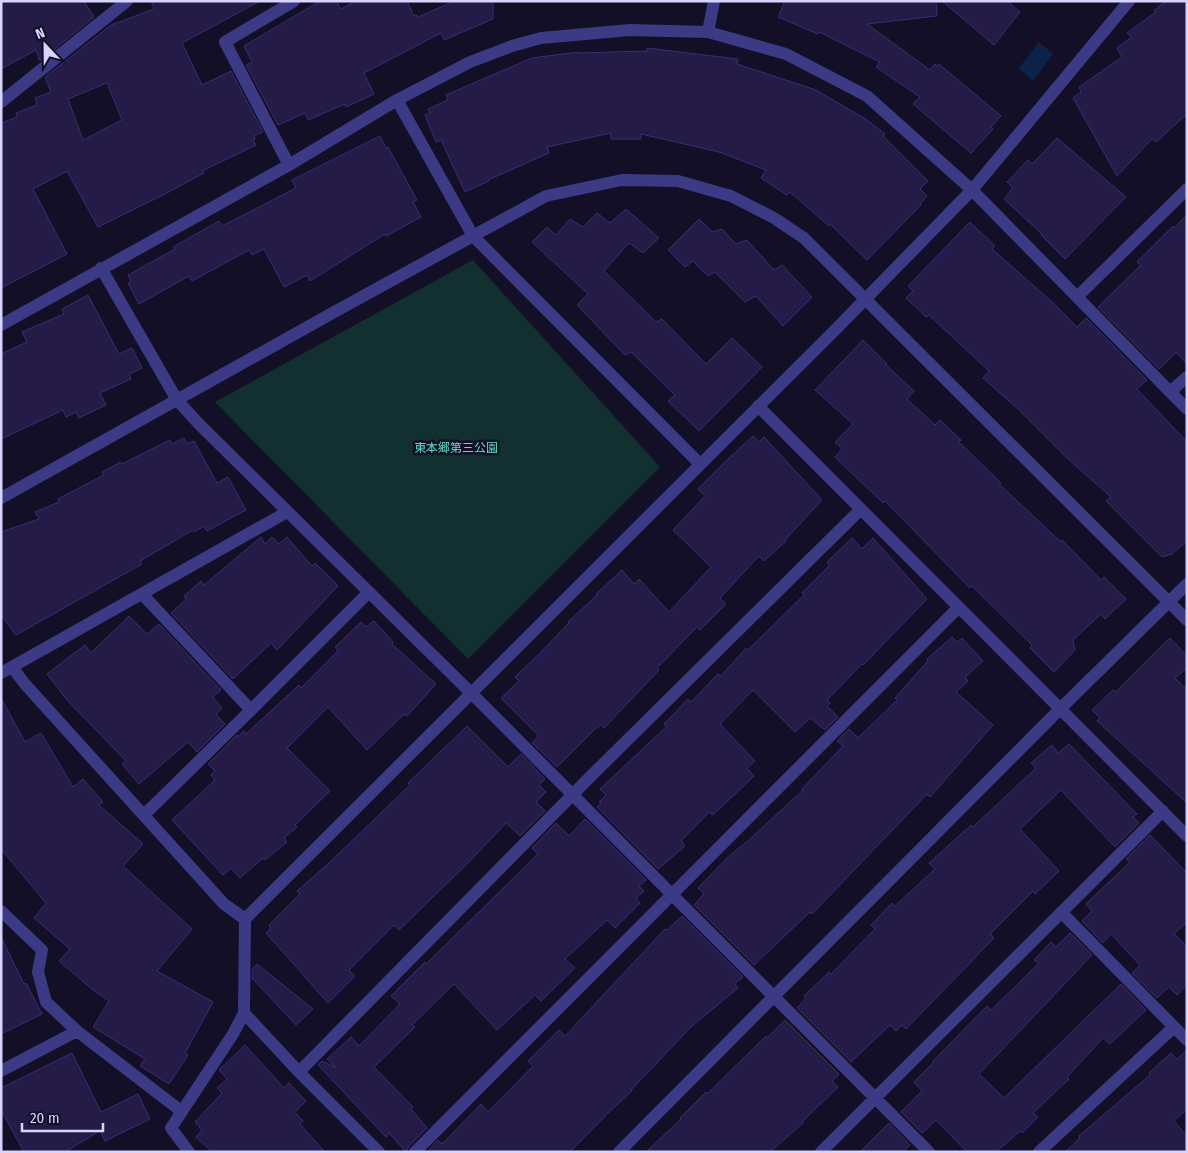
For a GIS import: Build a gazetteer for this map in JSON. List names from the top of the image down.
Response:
{
  "parks": ["東本郷第三公園"],
  "scale_bar": "20 m",
  "north": "top"
}
